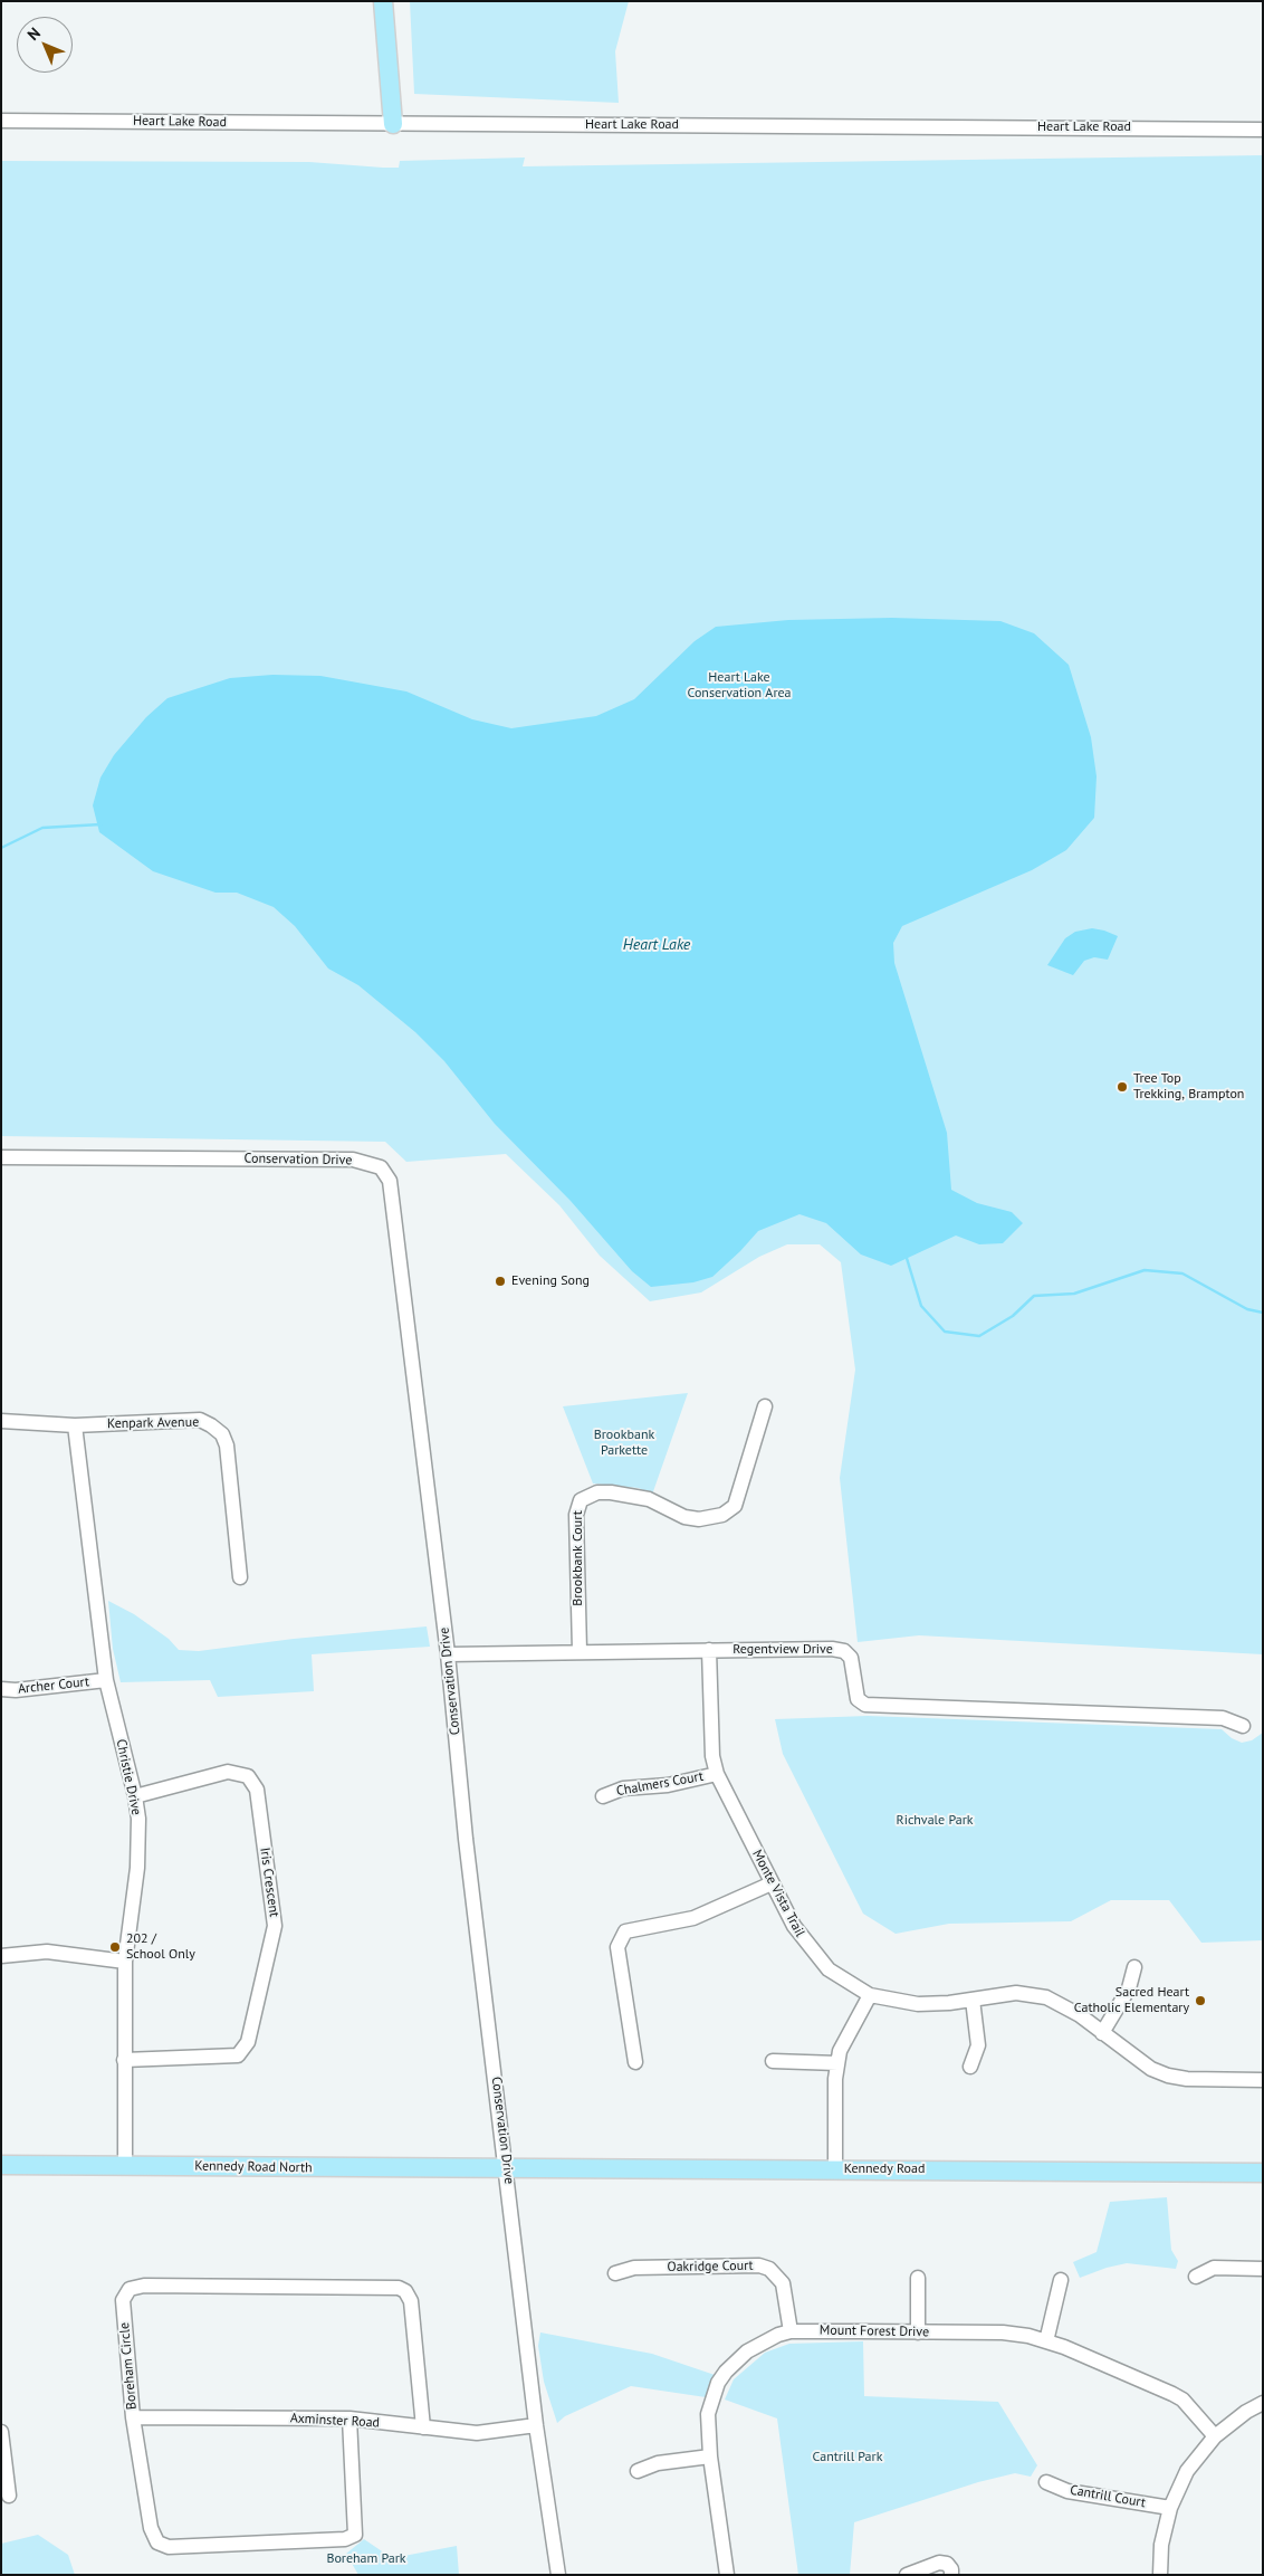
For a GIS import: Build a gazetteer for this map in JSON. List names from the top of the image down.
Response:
{
  "streets": {
    "main road": ["Kennedy Road North", "Kennedy Road"],
    "street": [
      "Heart Lake Road",
      "Conservation Drive",
      "Kenpark Avenue",
      "Brookbank Court",
      "Regentview Drive",
      "Archer Court",
      "Christie Drive",
      "Chalmers Court",
      "Iris Crescent",
      "Monte Vista Trail",
      "Oakridge Court",
      "Mount Forest Drive",
      "Boreham Circle",
      "Axminster Road",
      "Cantrill Court"
    ]
  },
  "crossings": [
    ["Conservation Drive", "Regentview Drive"],
    ["Conservation Drive", "Kennedy Road North"],
    ["Conservation Drive", "Kennedy Road"],
    ["Conservation Drive", "Axminster Road"],
    ["Kenpark Avenue", "Christie Drive"],
    ["Brookbank Court", "Regentview Drive"],
    ["Regentview Drive", "Monte Vista Trail"],
    ["Archer Court", "Christie Drive"],
    ["Christie Drive", "Iris Crescent"],
    ["Christie Drive", "Kennedy Road North"],
    ["Chalmers Court", "Monte Vista Trail"],
    ["Kennedy Road North", "Kennedy Road"],
    ["Oakridge Court", "Mount Forest Drive"],
    ["Boreham Circle", "Axminster Road"]
  ],
  "water": ["Heart Lake"],
  "parks": [
    "Heart Lake Conservation Area",
    "Brookbank Parkette",
    "Richvale Park",
    "Cantrill Park",
    "Boreham Park"
  ],
  "places": [
    "Tree Top Trekking, Brampton",
    "Evening Song",
    "202 / School Only",
    "Sacred Heart Catholic Elementary"
  ],
  "north": "top left"
}
